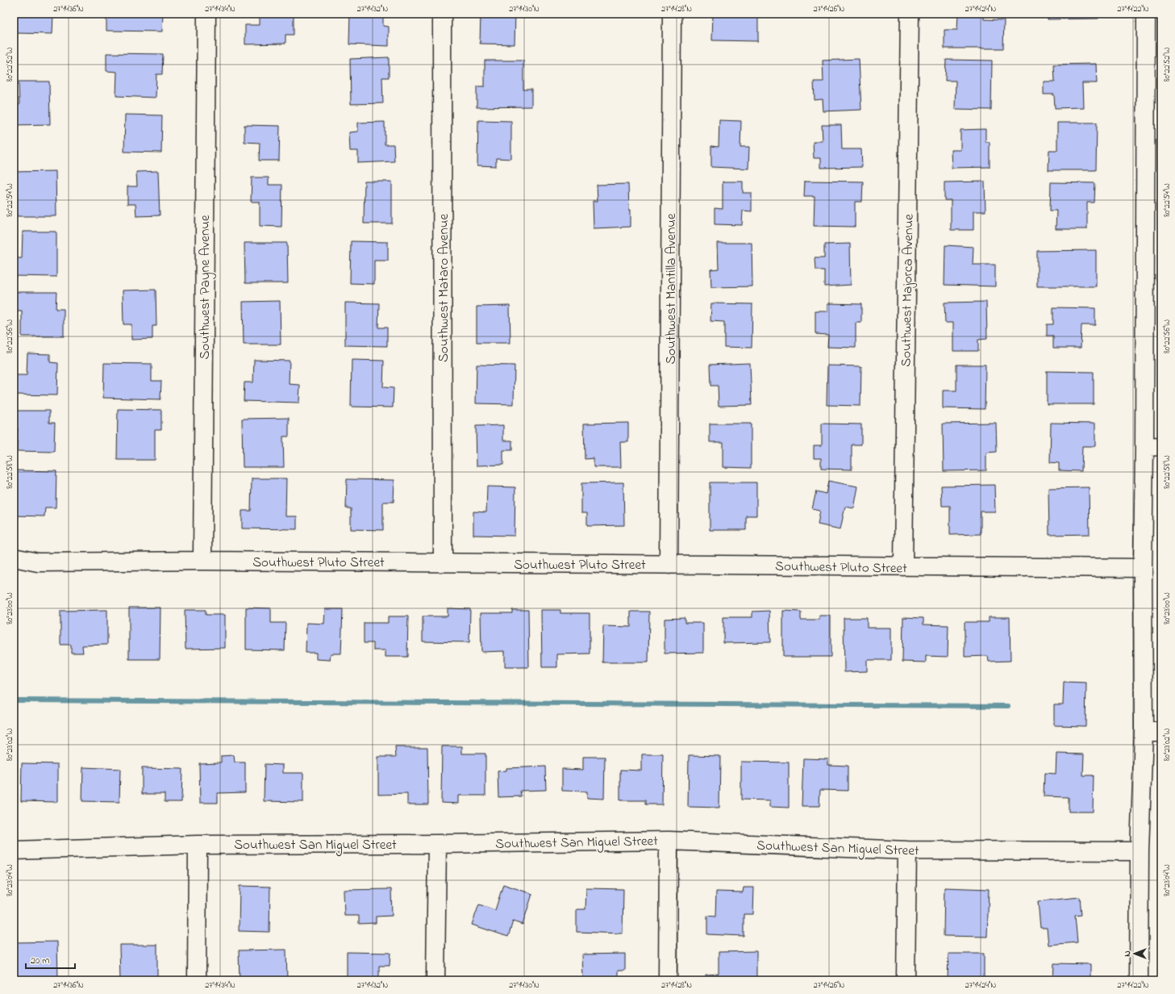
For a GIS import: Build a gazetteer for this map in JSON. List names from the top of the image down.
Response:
{
  "streets": {
    "street": [
      "Southwest Payne Avenue",
      "Southwest Mataro Avenue",
      "Southwest Mantilla Avenue",
      "Southwest Majorca Avenue",
      "Southwest Pluto Street",
      "Southwest San Miguel Street"
    ]
  },
  "crossings": [
    ["Southwest Payne Avenue", "Southwest Pluto Street"],
    ["Southwest Mataro Avenue", "Southwest Pluto Street"],
    ["Southwest Mantilla Avenue", "Southwest Pluto Street"],
    ["Southwest Majorca Avenue", "Southwest Pluto Street"]
  ],
  "scale_bar": "20 m",
  "north": "left",
  "coordinates": [
    "27°14'36\"N",
    "27°14'34\"N",
    "27°14'32\"N",
    "27°14'30\"N",
    "27°14'28\"N",
    "27°14'26\"N",
    "27°14'24\"N",
    "27°14'22\"N",
    "80°22'52\"W",
    "80°22'54\"W",
    "80°22'56\"W",
    "80°22'58\"W",
    "80°23'00\"W",
    "80°23'02\"W",
    "80°23'04\"W"
  ]
}
